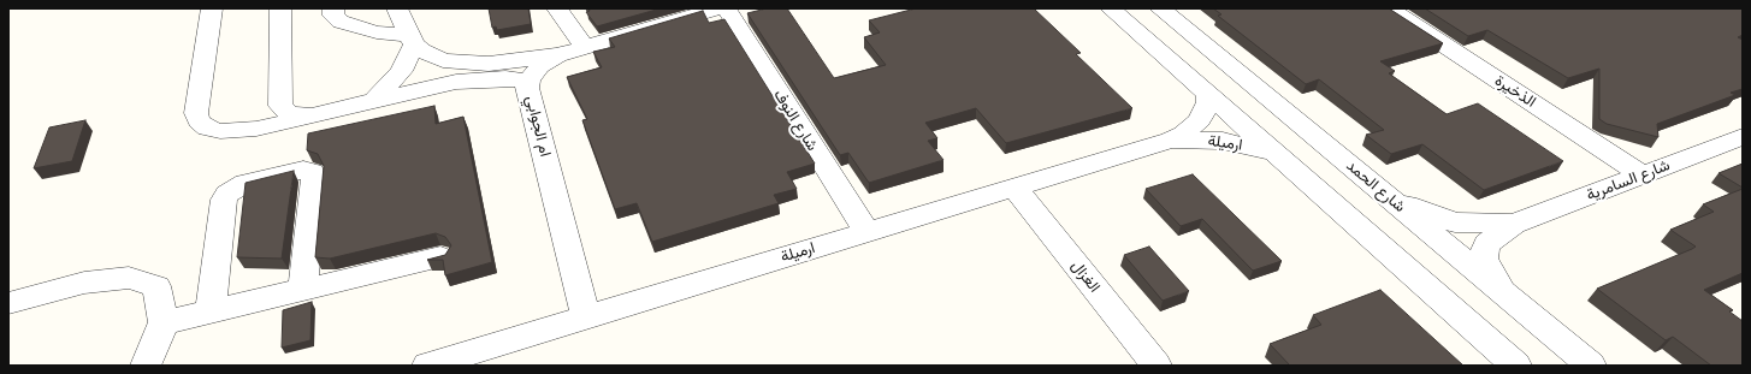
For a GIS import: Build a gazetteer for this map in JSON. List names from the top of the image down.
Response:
{
  "streets": {
    "street": [
      "الذخيرة",
      "شارع النوف",
      "ام الجوابي",
      "ارميلة",
      "شارع السامرية",
      "شارع الحمد",
      "الغزال"
    ]
  },
  "crossings": [
    ["الذخيرة", "شارع السامرية"],
    ["شارع النوف", "ارميلة"],
    ["ام الجوابي", "ارميلة"],
    ["ارميلة", "الغزال"],
    ["شارع السامرية", "شارع الحمد"]
  ]
}
